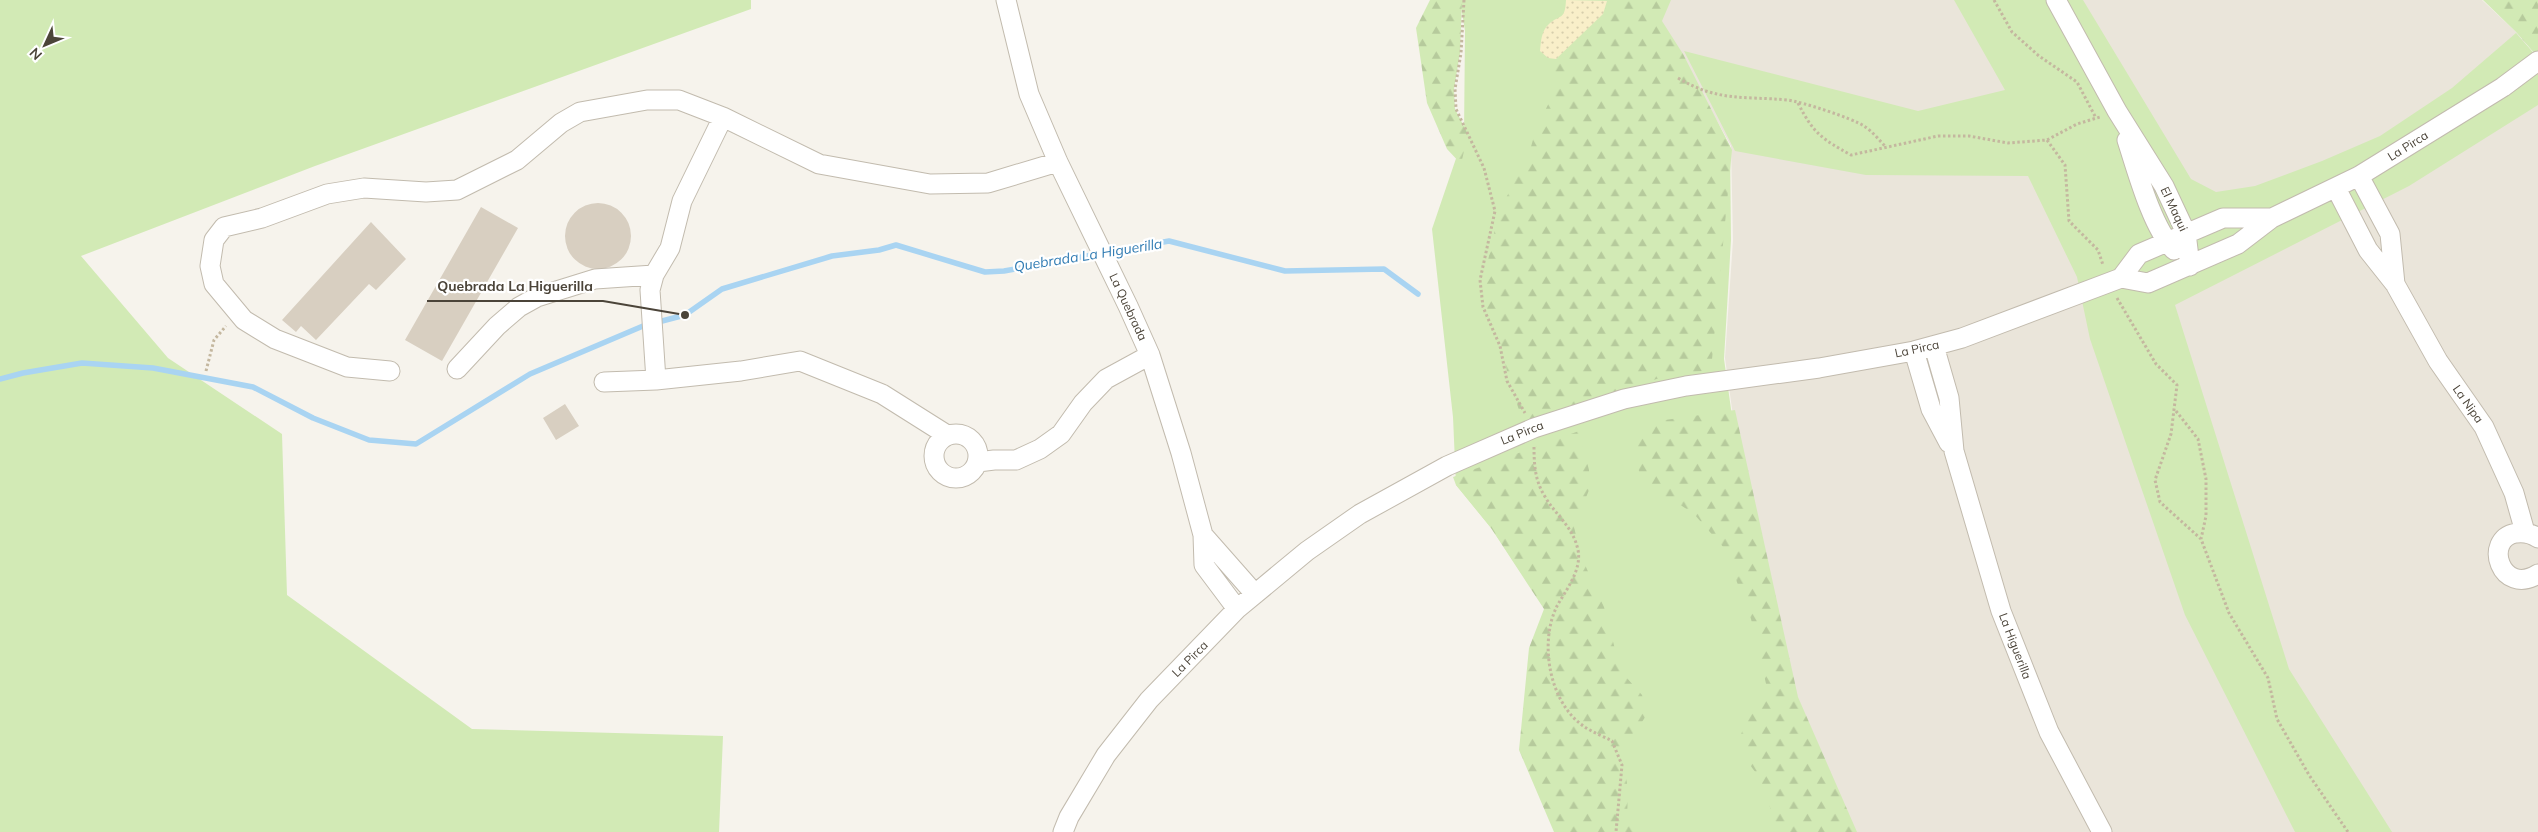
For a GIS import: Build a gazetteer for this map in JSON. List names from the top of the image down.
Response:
{
  "streets": {
    "street": [
      "La Pirca",
      "El Maqui",
      "La Quebrada",
      "La Nipa",
      "La Higuerilla"
    ]
  },
  "crossings": [
    ["La Pirca", "El Maqui"],
    ["La Pirca", "La Quebrada"],
    ["La Pirca", "La Nipa"],
    ["La Pirca", "La Higuerilla"]
  ],
  "water": ["Quebrada La Higuerilla"],
  "places": ["Quebrada La Higuerilla"],
  "north": "bottom left"
}
